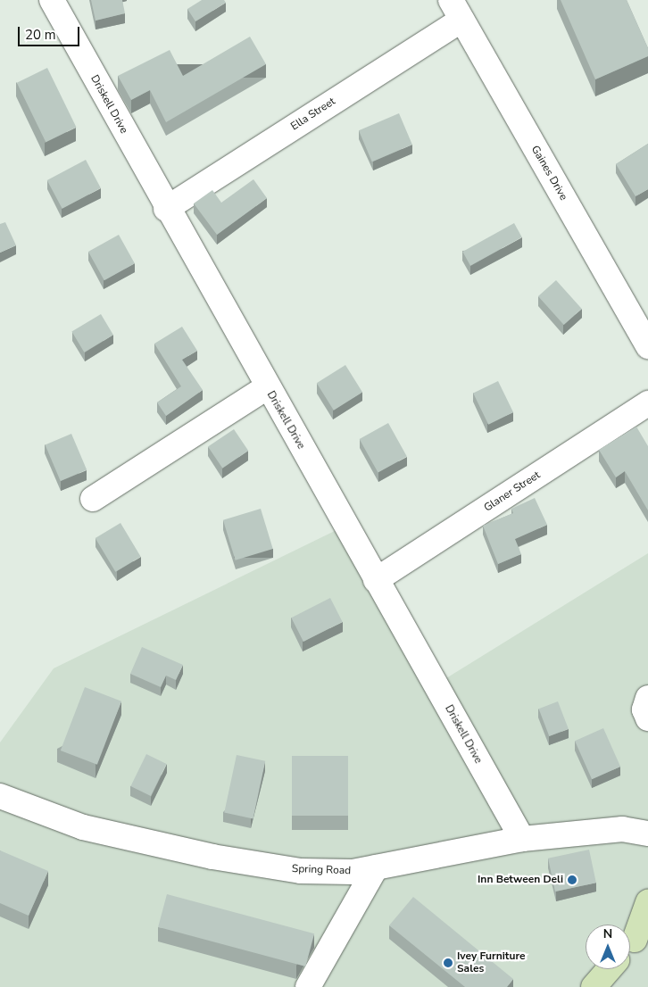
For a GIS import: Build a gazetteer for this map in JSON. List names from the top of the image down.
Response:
{
  "streets": {
    "street": [
      "Driskell Drive",
      "Ella Street",
      "Gaines Drive",
      "Glaner Street",
      "Spring Road"
    ]
  },
  "crossings": [
    ["Driskell Drive", "Ella Street"],
    ["Driskell Drive", "Glaner Street"],
    ["Driskell Drive", "Spring Road"],
    ["Ella Street", "Gaines Drive"]
  ],
  "places": ["Inn Between Deli", "Ivey Furniture Sales"],
  "scale_bar": "20 m",
  "north": "top"
}
